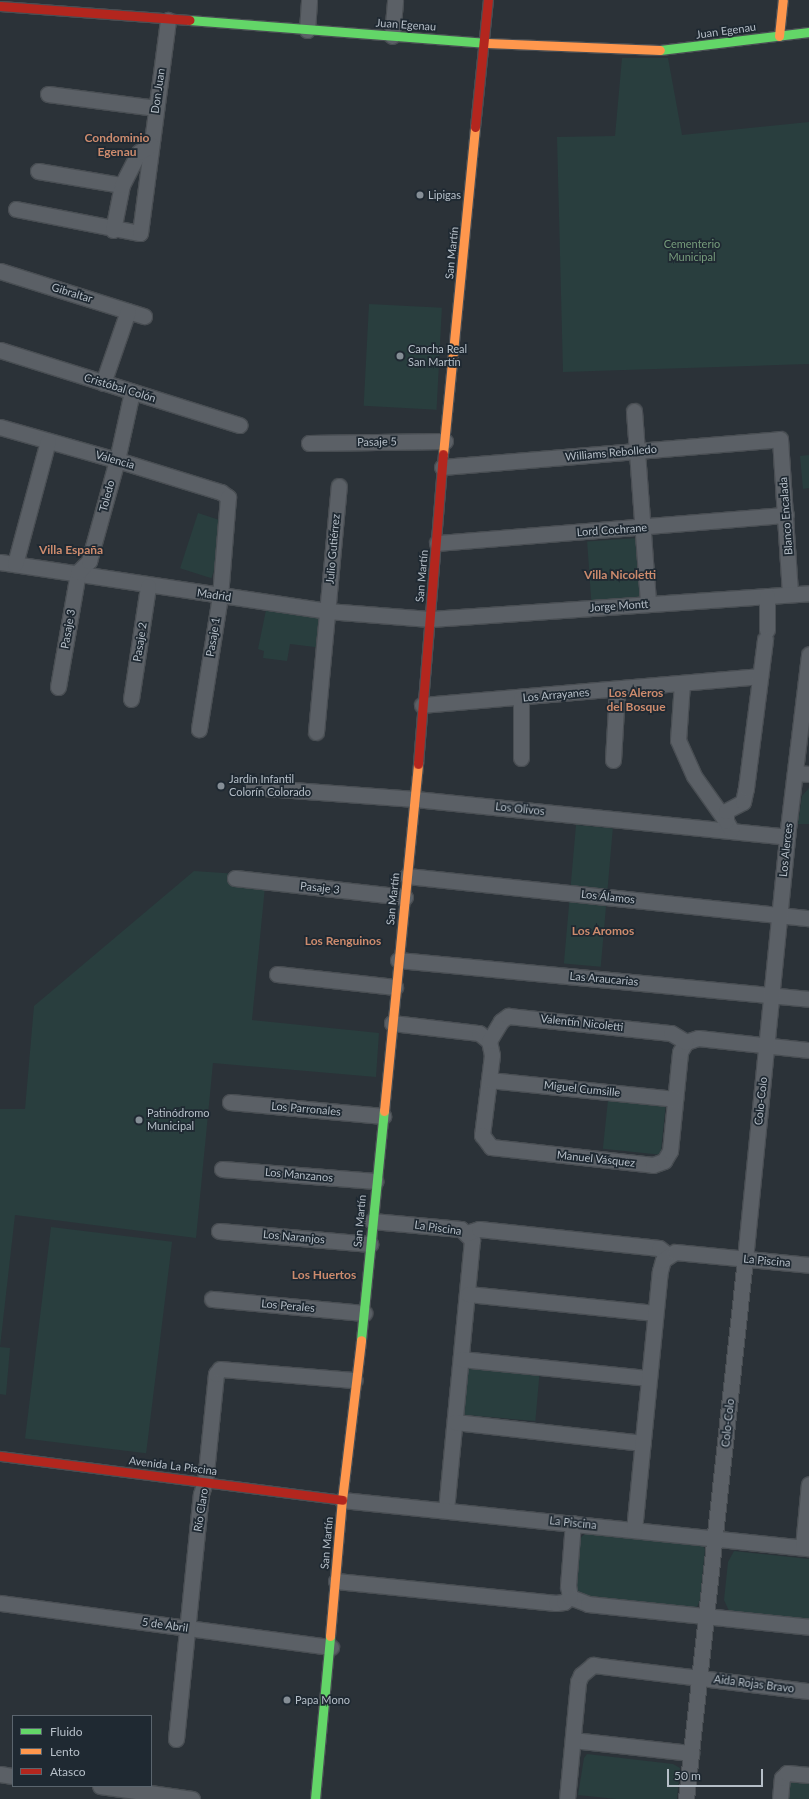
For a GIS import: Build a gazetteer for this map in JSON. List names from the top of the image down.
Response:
{
  "streets": {
    "street": [
      "Juan Egenau",
      "Don Juan",
      "San Martín",
      "Gibraltar",
      "Cristóbal Colón",
      "Pasaje 5",
      "Williams Rebolledo",
      "Valencia",
      "Toledo",
      "Blanco Encalada",
      "Lord Cochrane",
      "Julio Gutiérrez",
      "Madrid",
      "Jorge Montt",
      "Pasaje 3",
      "Pasaje 1",
      "Pasaje 2",
      "Los Arrayanes",
      "Los Olivos",
      "Los Alerces",
      "Los Álamos",
      "Las Araucarias",
      "Valentín Nicoletti",
      "Miguel Cumsille",
      "Colo-Colo",
      "Los Parronales",
      "Manuel Vásquez",
      "Los Manzanos",
      "La Piscina",
      "Los Naranjos",
      "Los Perales",
      "Avenida La Piscina",
      "Río Claro",
      "5 de Abril",
      "Aida Rojas Bravo"
    ]
  },
  "crossings": [
    ["Juan Egenau", "Don Juan"],
    ["Juan Egenau", "San Martín"],
    ["San Martín", "Pasaje 5"],
    ["San Martín", "Williams Rebolledo"],
    ["San Martín", "Lord Cochrane"],
    ["San Martín", "Madrid"],
    ["San Martín", "Jorge Montt"],
    ["San Martín", "Pasaje 3"],
    ["San Martín", "Los Arrayanes"],
    ["San Martín", "Los Olivos"],
    ["San Martín", "Los Álamos"],
    ["San Martín", "Las Araucarias"],
    ["San Martín", "Los Parronales"],
    ["San Martín", "Los Manzanos"],
    ["San Martín", "La Piscina"],
    ["San Martín", "Los Naranjos"],
    ["San Martín", "Los Perales"],
    ["San Martín", "Avenida La Piscina"],
    ["San Martín", "Río Claro"],
    ["San Martín", "5 de Abril"],
    ["Cristóbal Colón", "Toledo"],
    ["Williams Rebolledo", "Blanco Encalada"],
    ["Valencia", "Toledo"],
    ["Valencia", "Pasaje 1"],
    ["Toledo", "Madrid"],
    ["Toledo", "Pasaje 3"],
    ["Blanco Encalada", "Lord Cochrane"],
    ["Blanco Encalada", "Jorge Montt"],
    ["Julio Gutiérrez", "Madrid"],
    ["Madrid", "Jorge Montt"],
    ["Madrid", "Pasaje 3"],
    ["Madrid", "Pasaje 1"],
    ["Madrid", "Pasaje 2"],
    ["Los Olivos", "Los Alerces"],
    ["Los Alerces", "Los Álamos"],
    ["Los Alerces", "Las Araucarias"],
    ["Los Alerces", "Colo-Colo"],
    ["Valentín Nicoletti", "Manuel Vásquez"],
    ["Miguel Cumsille", "Manuel Vásquez"],
    ["Colo-Colo", "La Piscina"],
    ["Colo-Colo", "Aida Rojas Bravo"],
    ["La Piscina", "Avenida La Piscina"],
    ["Avenida La Piscina", "Río Claro"],
    ["Río Claro", "5 de Abril"]
  ],
  "districts": [
    "Condominio Egenau",
    "Villa España",
    "Villa Nicoletti",
    "Los Aleros del Bosque",
    "Los Aromos",
    "Los Renguinos",
    "Los Huertos"
  ],
  "parks": ["Cementerio Municipal"],
  "places": [
    "Lipigas",
    "Cancha Real San Martín",
    "Jardín Infantil Colorín Colorado",
    "Patinódromo Municipal",
    "Papa Mono"
  ],
  "legend": ["Fluido", "Lento", "Atasco"],
  "scale_bar": "50 m"
}
